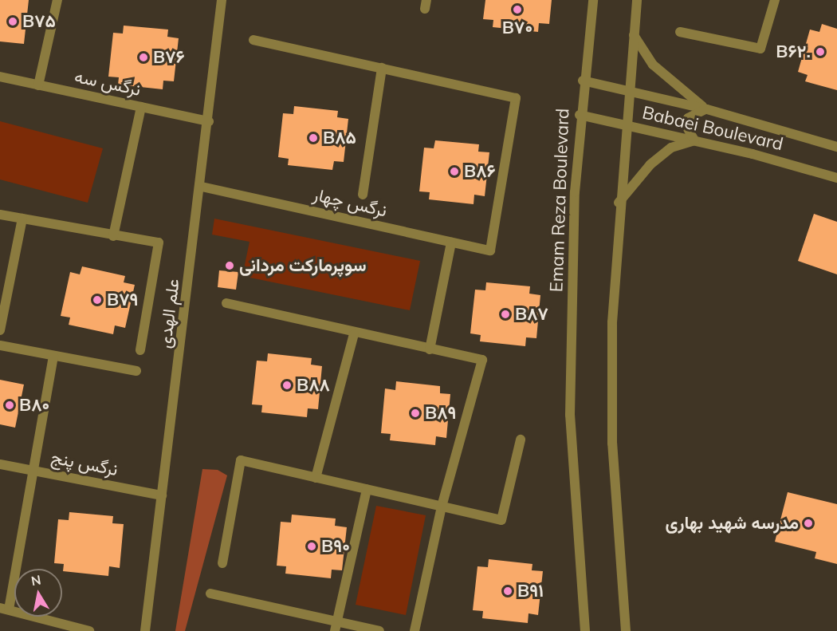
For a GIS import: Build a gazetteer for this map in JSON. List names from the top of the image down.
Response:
{
  "streets": {
    "street": [
      "نرگس سه",
      "Babaei Boulevard",
      "Emam Reza Boulevard",
      "نرگس چهار",
      "علم الهدی",
      "نرگس پنج"
    ]
  },
  "crossings": [
    ["نرگس سه", "علم الهدی"],
    ["Babaei Boulevard", "Emam Reza Boulevard"],
    ["نرگس چهار", "علم الهدی"],
    ["علم الهدی", "نرگس پنج"]
  ],
  "places": [
    "B۷۰",
    "B۷۵",
    "B۶۲.",
    "B۷۶",
    "B۸۵",
    "B۸۶",
    "سوپرمارکت مردانی",
    "B۷۹",
    "B۸۷",
    "B۸۸",
    "B۸۰",
    "B۸۹",
    "مدرسه شهید بهاری",
    "B۹۰",
    "B۹۱"
  ],
  "north": "top"
}
